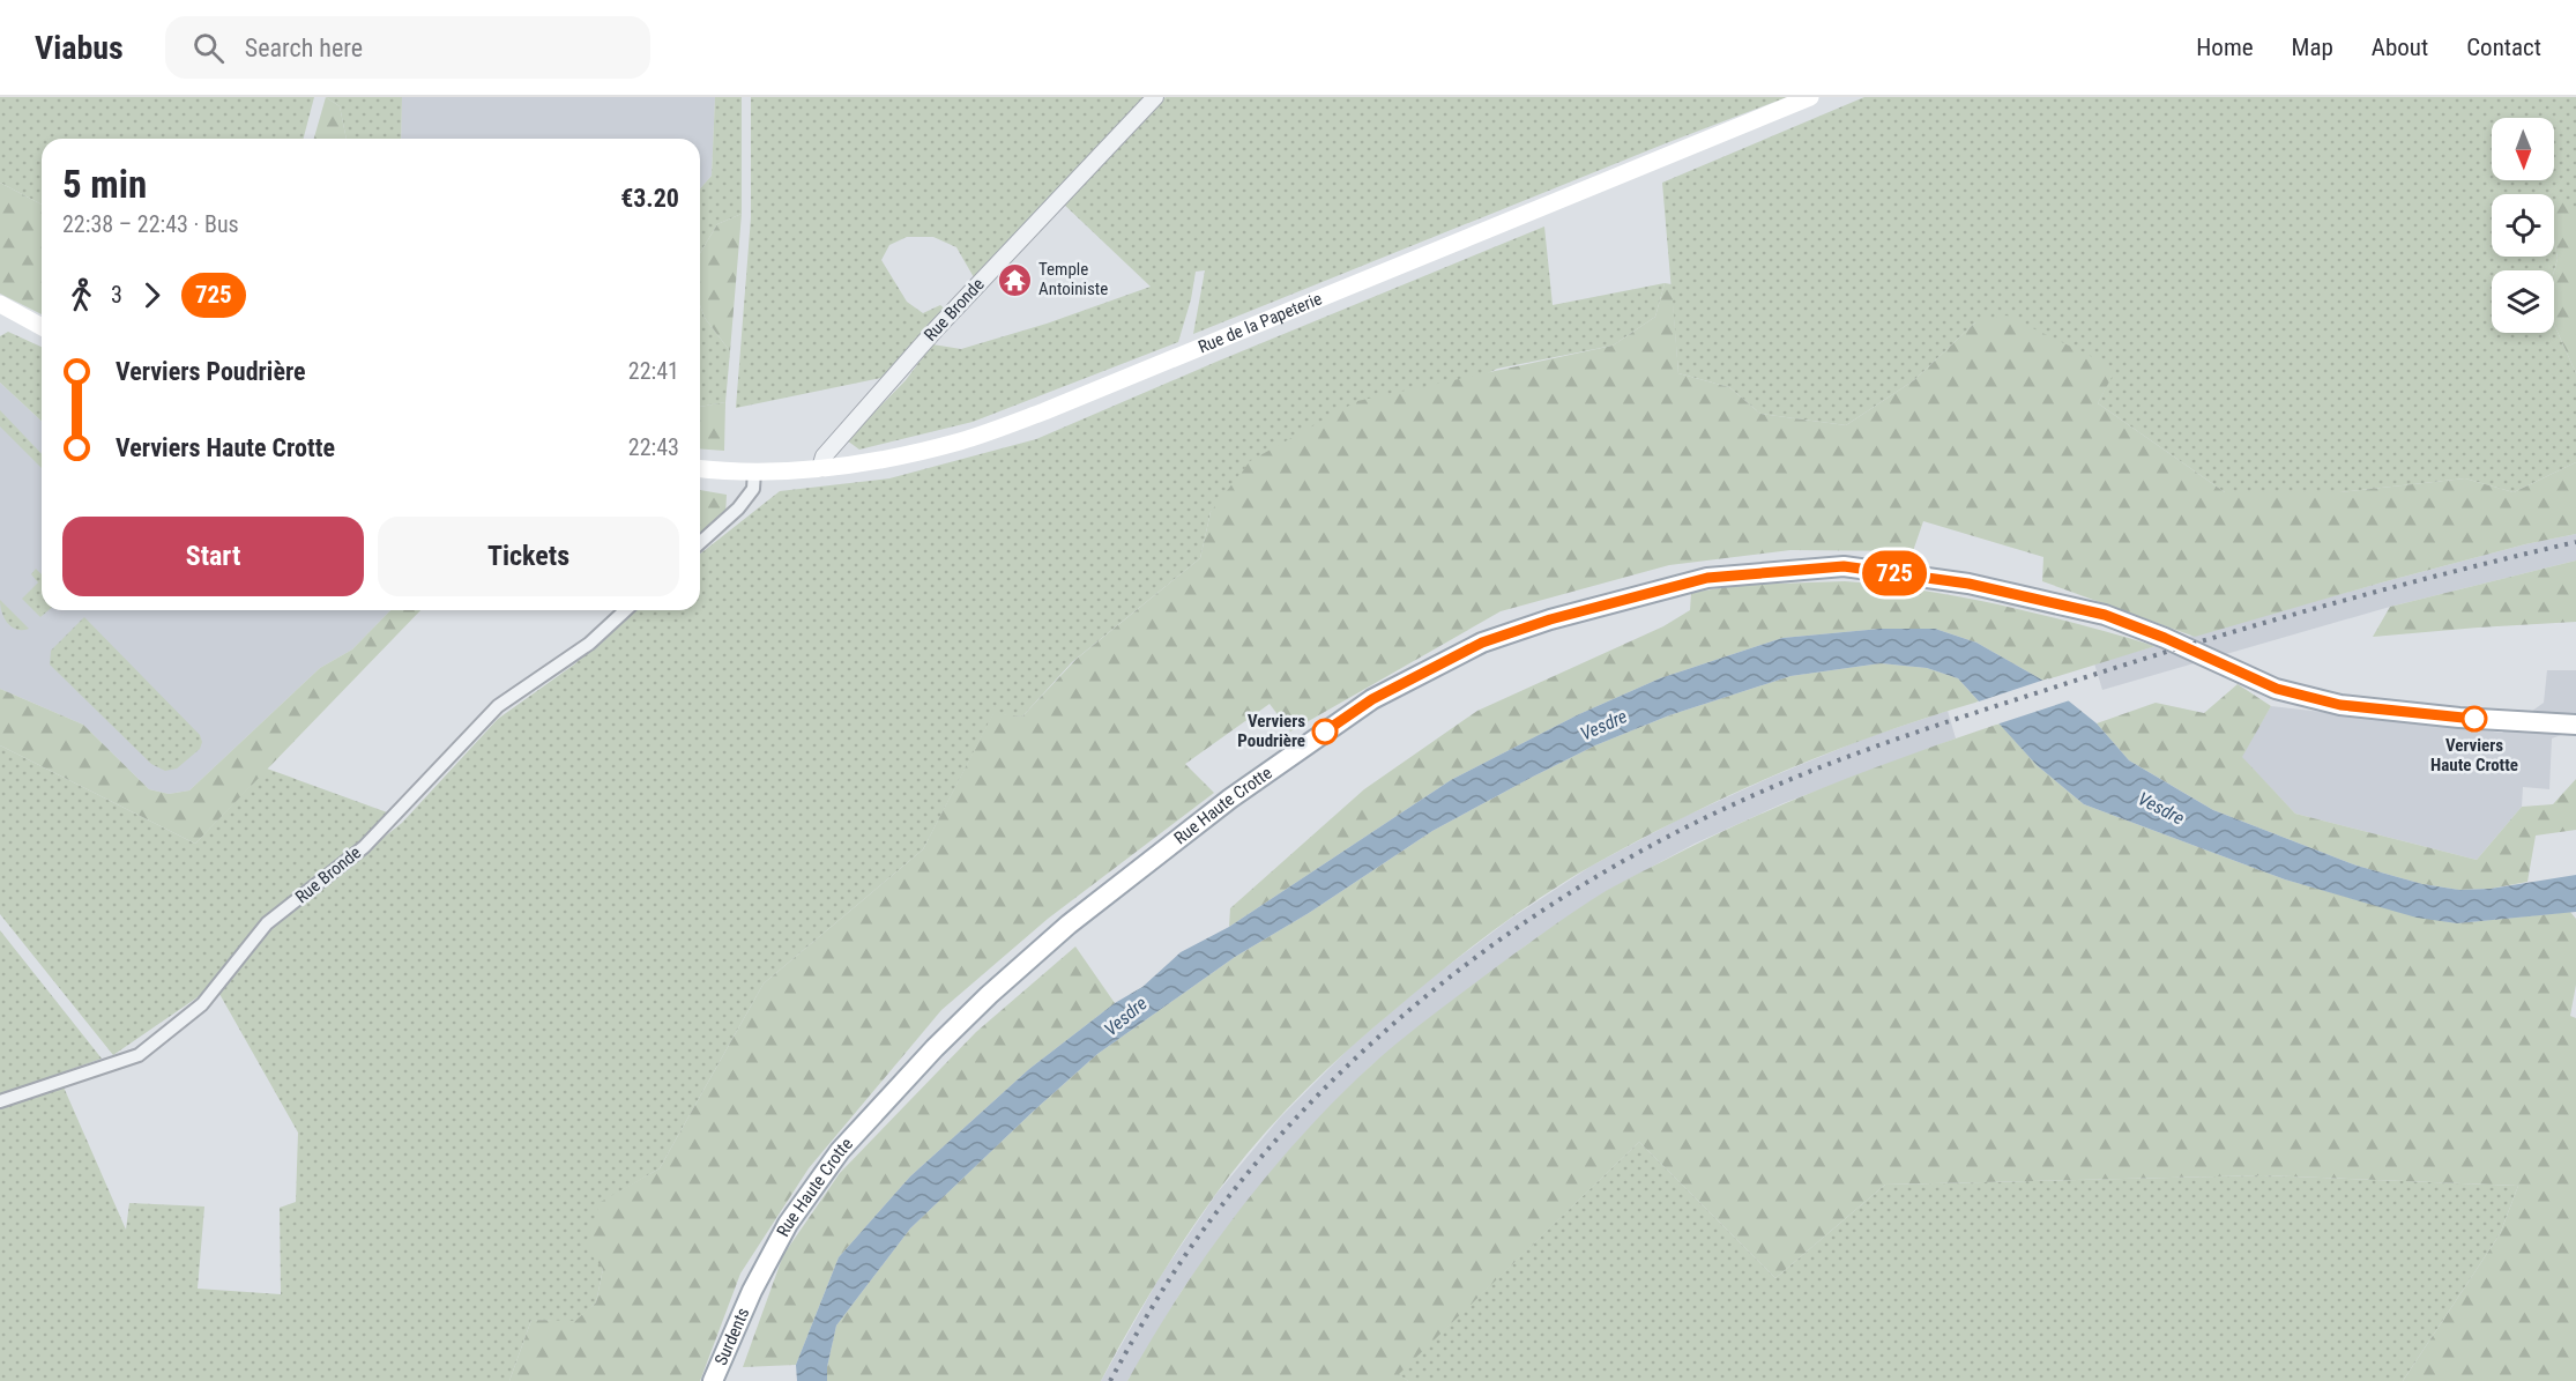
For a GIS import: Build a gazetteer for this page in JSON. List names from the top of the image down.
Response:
{
  "streets": {
    "main road": ["Rue de la Papeterie", "Rue Haute Crotte", "Surdents"],
    "street": ["Rue Bronde"]
  },
  "crossings": [
    ["Rue Bronde", "Rue de la Papeterie"],
    ["Rue Haute Crotte", "Surdents"]
  ],
  "water": ["Vesdre"],
  "places": {
    "temple": ["Temple Antoiniste"],
    "other": ["Verviers Haute Crotte", "Verviers Poudrière"]
  },
  "lines": ["bus line 725"],
  "north": "bottom",
  "page": {
    "header": "Viabus",
    "search": "Search here",
    "nav": [
      "Home",
      "Map",
      "About",
      "Contact"
    ],
    "on_map": "725",
    "heading": ["5 min", "22:38 – 22:43 · Bus", "€3.20"],
    "legs": ["3", "725"],
    "list": [
      {
        "name": "Verviers Poudrière",
        "value": "22:41"
      },
      {
        "name": "Verviers Haute Crotte",
        "value": "22:43"
      }
    ],
    "buttons": ["Start", "Tickets"]
  }
}
